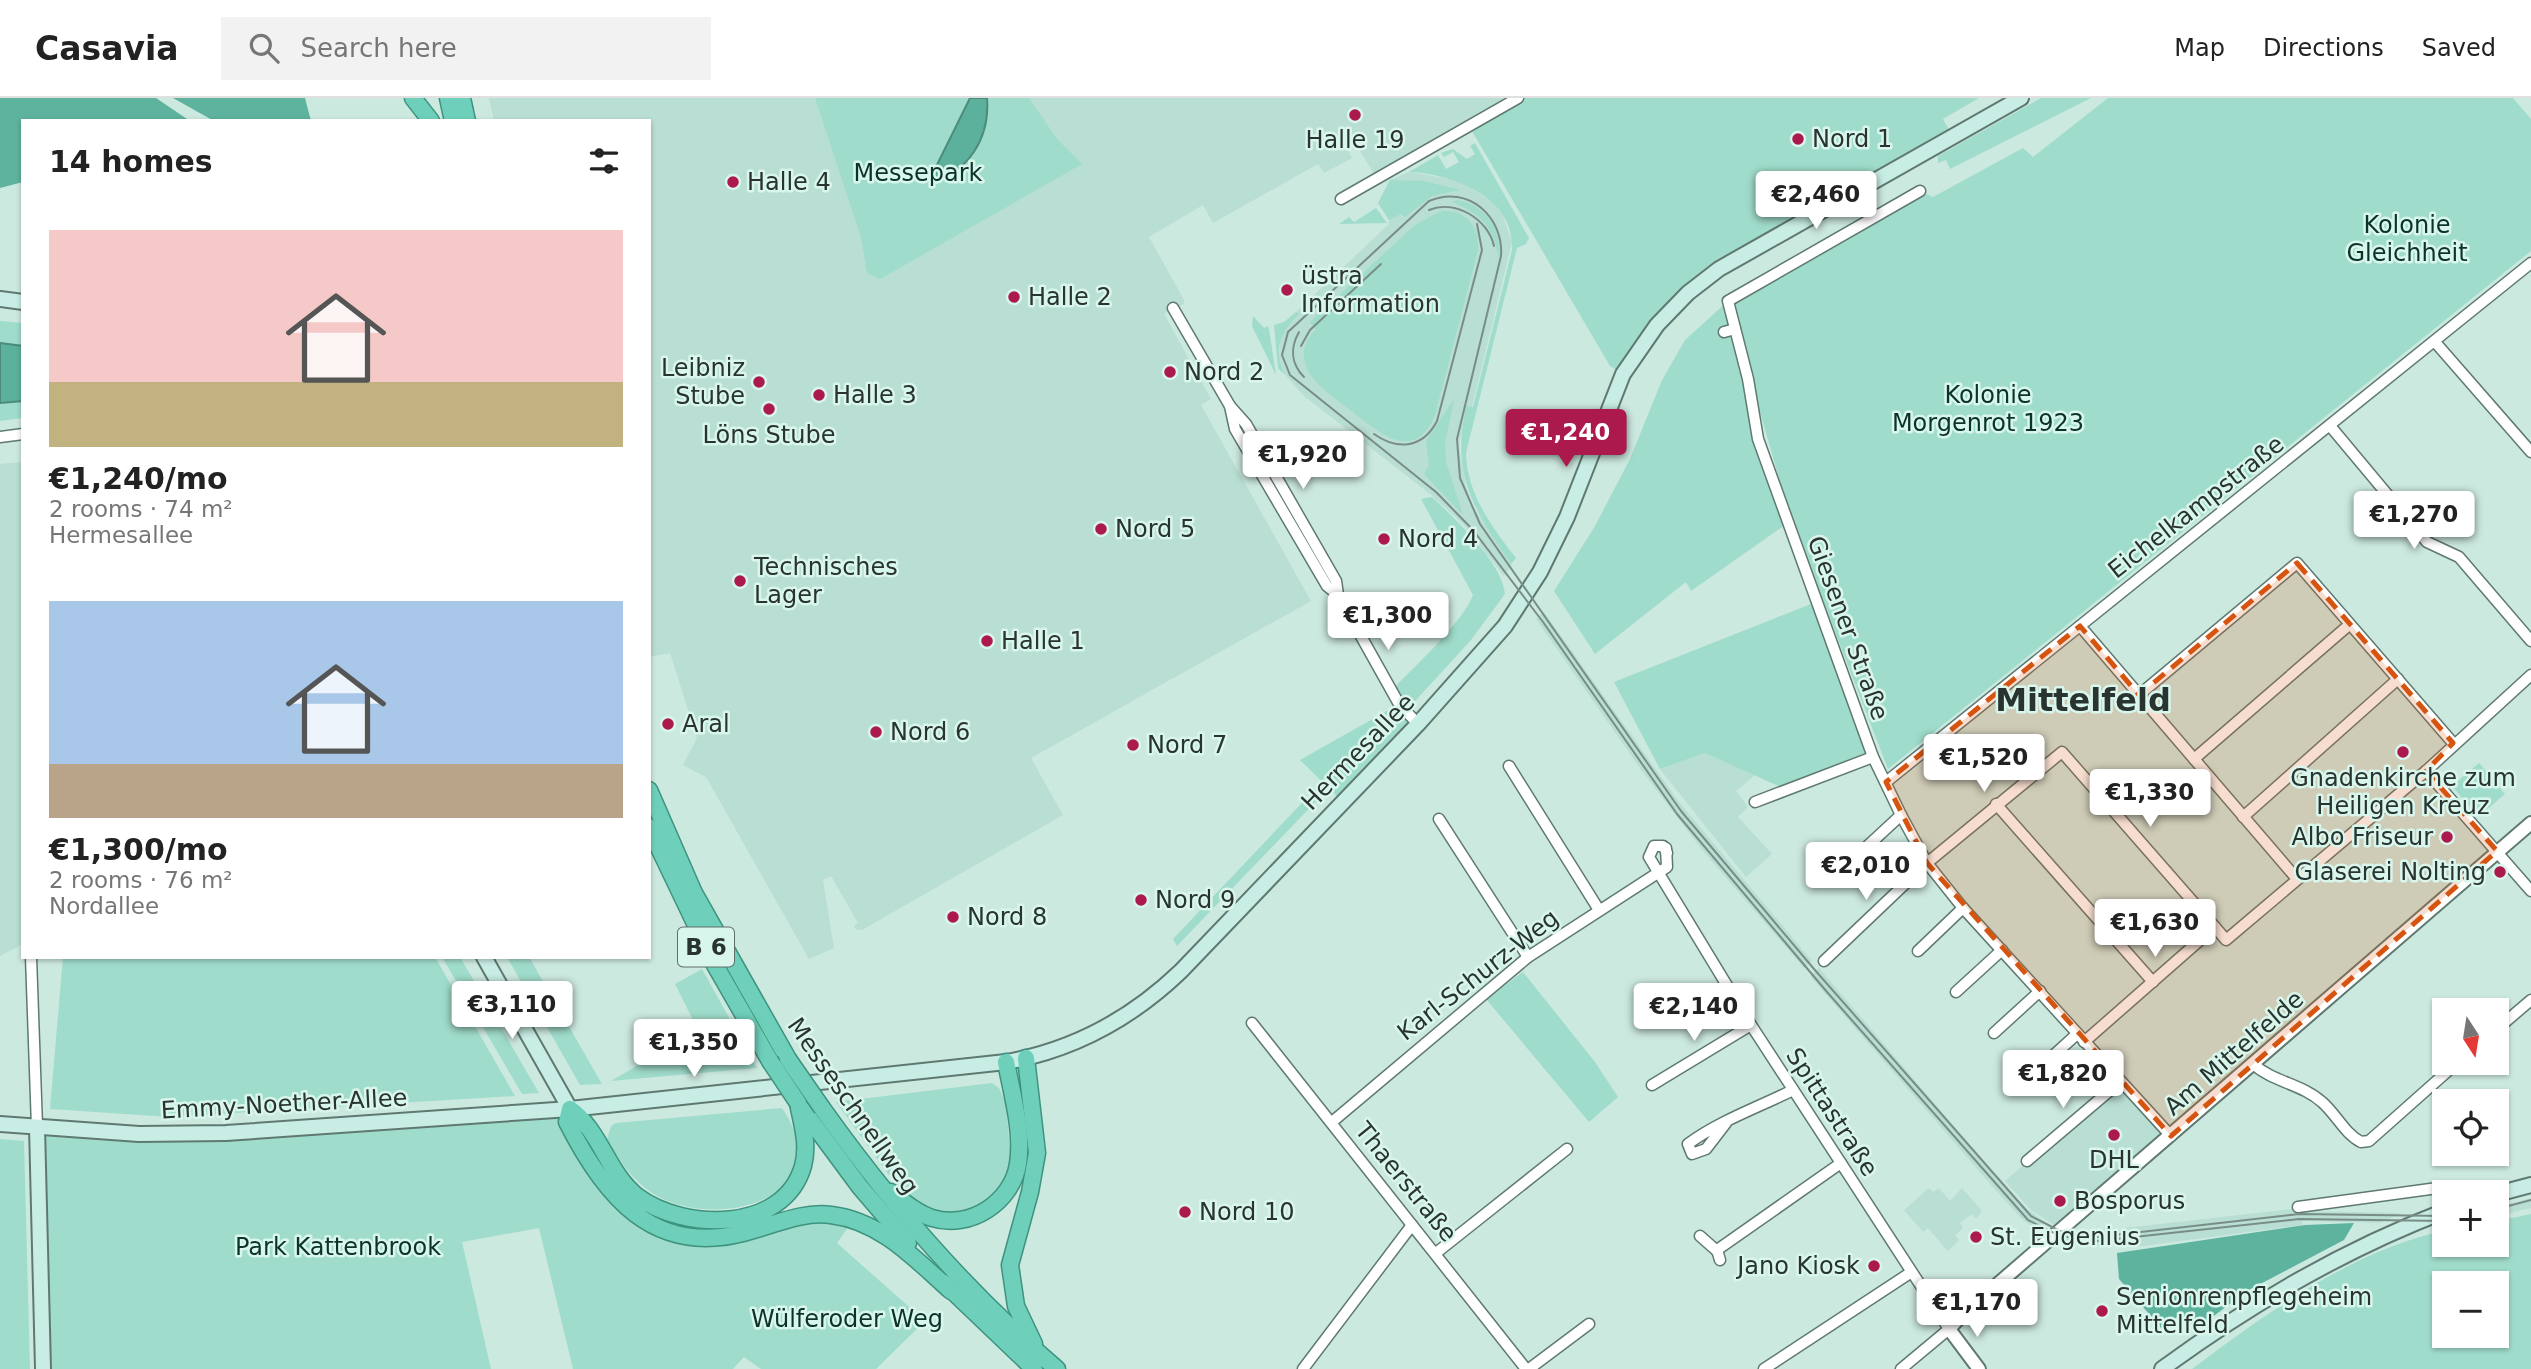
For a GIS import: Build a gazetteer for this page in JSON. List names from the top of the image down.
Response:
{
  "streets": {
    "highway": ["B 6", "Messeschnellweg"],
    "main road": ["Hermesallee", "Emmy-Noether-Allee"],
    "street": [
      "Eichelkampstraße",
      "Giesener Straße",
      "Karl-Schurz-Weg",
      "Am Mittelfelde",
      "Spittastraße",
      "Thaerstraße"
    ]
  },
  "crossings": [
    ["Eichelkampstraße", "Giesener Straße"],
    ["Giesener Straße", "Am Mittelfelde"],
    ["Hermesallee", "Emmy-Noether-Allee"],
    ["Karl-Schurz-Weg", "Spittastraße"],
    ["Karl-Schurz-Weg", "Thaerstraße"],
    ["Am Mittelfelde", "Spittastraße"]
  ],
  "districts": ["Mittelfeld"],
  "parks": [
    "Messepark",
    "Kolonie Gleichheit",
    "Kolonie Morgenrot 1923",
    "Park Kattenbrook",
    "Wülferoder Weg"
  ],
  "places": [
    "Halle 19",
    "Nord 1",
    "Halle 4",
    "üstra Information",
    "Halle 2",
    "Nord 2",
    "Leibniz Stube",
    "Halle 3",
    "Löns Stube",
    "Nord 5",
    "Nord 4",
    "Technisches Lager",
    "Halle 1",
    "Aral",
    "Nord 6",
    "Nord 7",
    "Gnadenkirche zum Heiligen Kreuz",
    "Albo Friseur",
    "Glaserei Nolting",
    "Nord 9",
    "Nord 8",
    "DHL",
    "Bosporus",
    "Nord 10",
    "St. Eugenius",
    "Jano Kiosk",
    "Senionrenpflegeheim Mittelfeld"
  ],
  "north": "bottom",
  "page": {
    "header": "Casavia",
    "search": "Search here",
    "nav": ["Map", "Directions", "Saved"],
    "heading": "14 homes",
    "price": [
      "€2,460",
      "€1,240",
      "€1,920",
      "€1,270",
      "€1,300",
      "€1,520",
      "€1,330",
      "€2,010",
      "€1,630",
      "€3,110",
      "€2,140",
      "€1,350",
      "€1,820",
      "€1,170"
    ],
    "list": [
      {
        "name": "€1,240/mo",
        "note": "2 rooms · 74 m² · Hermesallee"
      },
      {
        "name": "€1,300/mo",
        "note": "2 rooms · 76 m² · Nordallee"
      }
    ],
    "map_buttons": ["+", "−"]
  }
}
